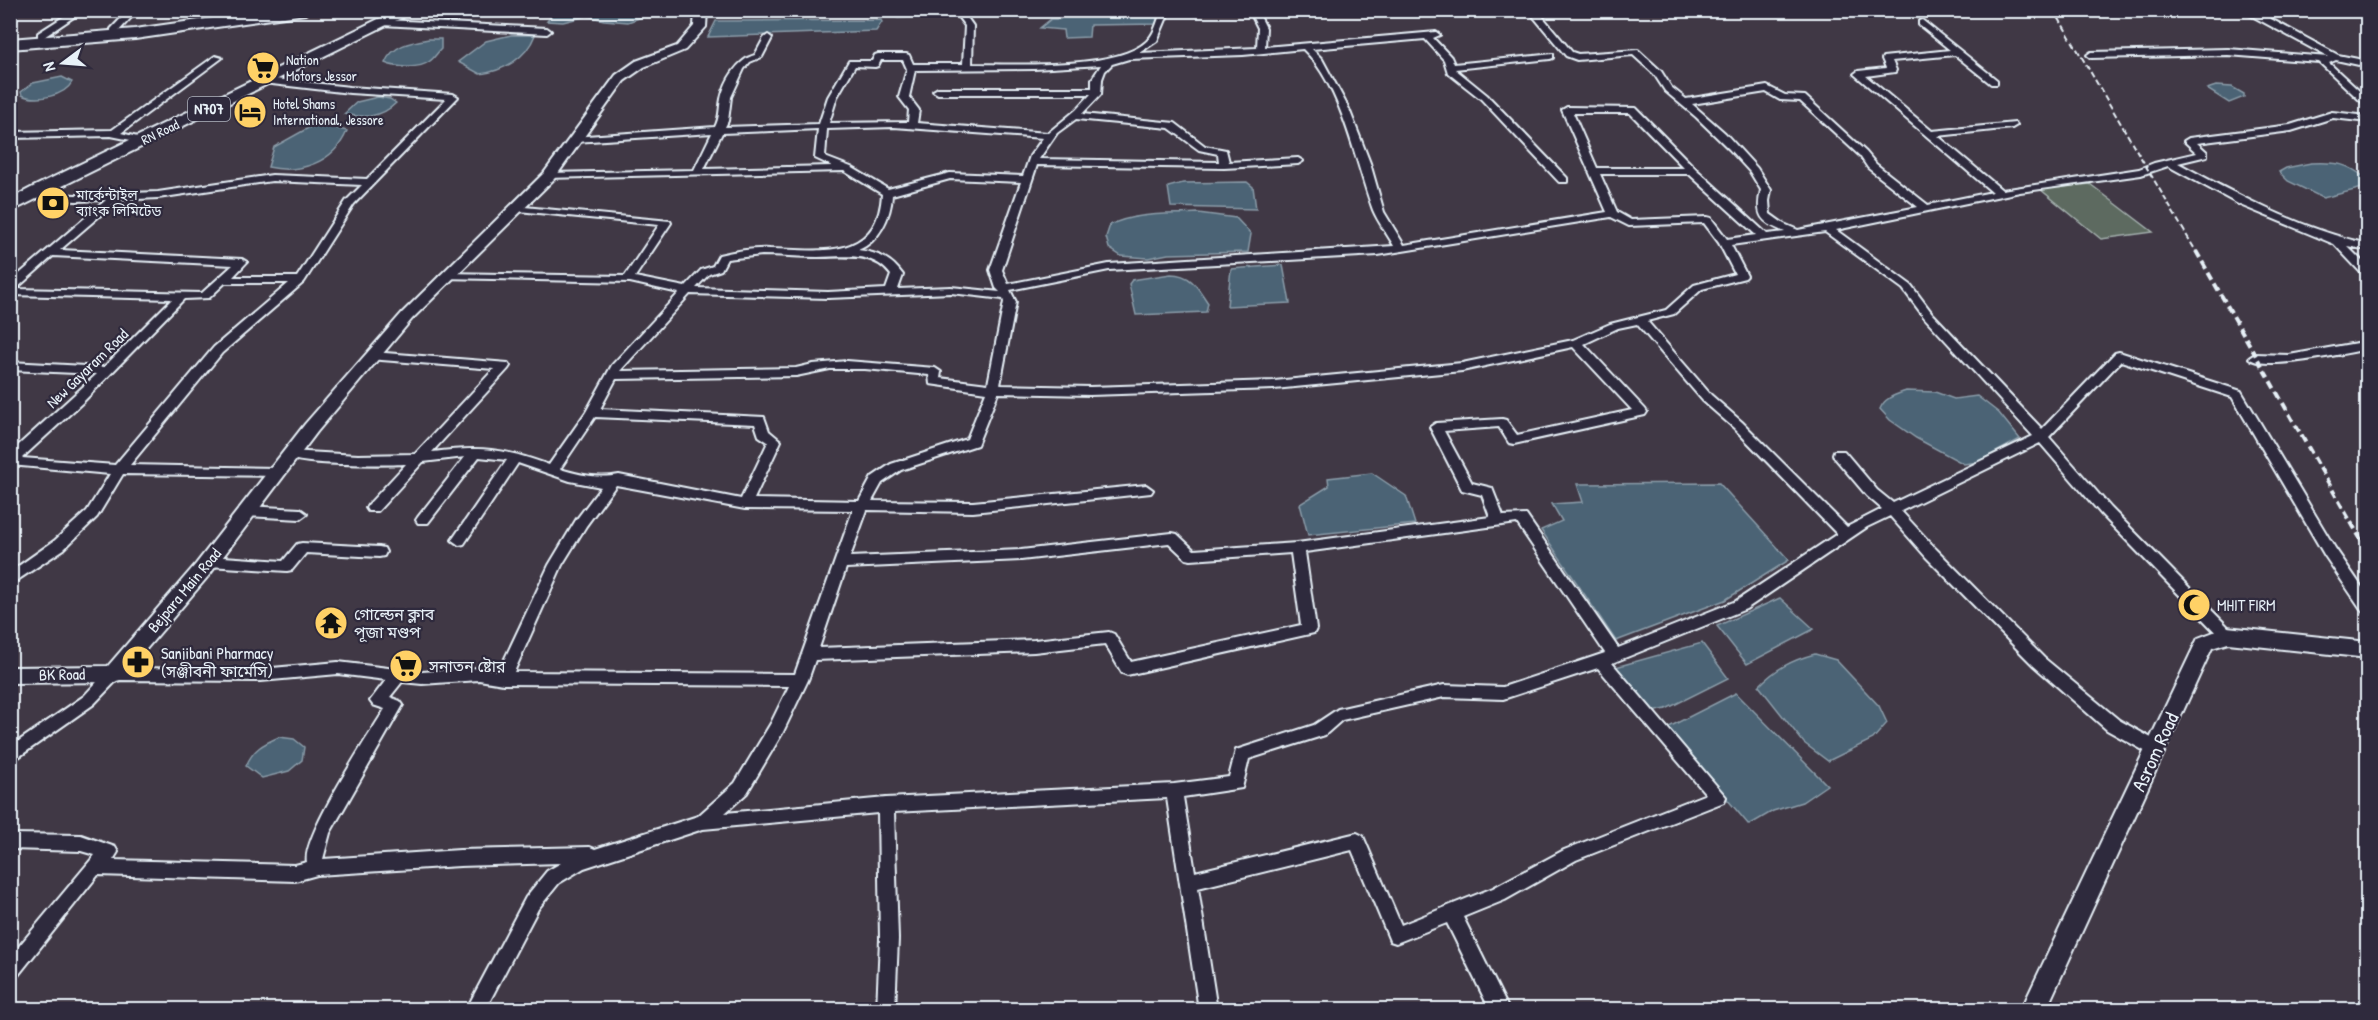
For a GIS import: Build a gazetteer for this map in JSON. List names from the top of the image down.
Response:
{
  "streets": {
    "highway": ["N707", "RN Road"],
    "street": [
      "New Gayaram Road",
      "Bejpara Main Road",
      "BK Road",
      "Asrom Road"
    ]
  },
  "crossings": [
    ["Bejpara Main Road", "BK Road"]
  ],
  "places": {
    "supermarket": ["Nation Motors Jessor", "সনাতন ষ্টোর"],
    "hotel": ["Hotel Shams International, Jessore"],
    "bank": ["মার্কেন্টাইল ব্যাংক লিমিটেড"],
    "mosque": ["MHIT FIRM"],
    "temple": ["গোল্ডেন ক্লাব পূজা মণ্ডপ"],
    "pharmacy": ["Sanjibani Pharmacy (সঞ্জীবনী ফার্মেসি)"]
  },
  "north": "left"
}
